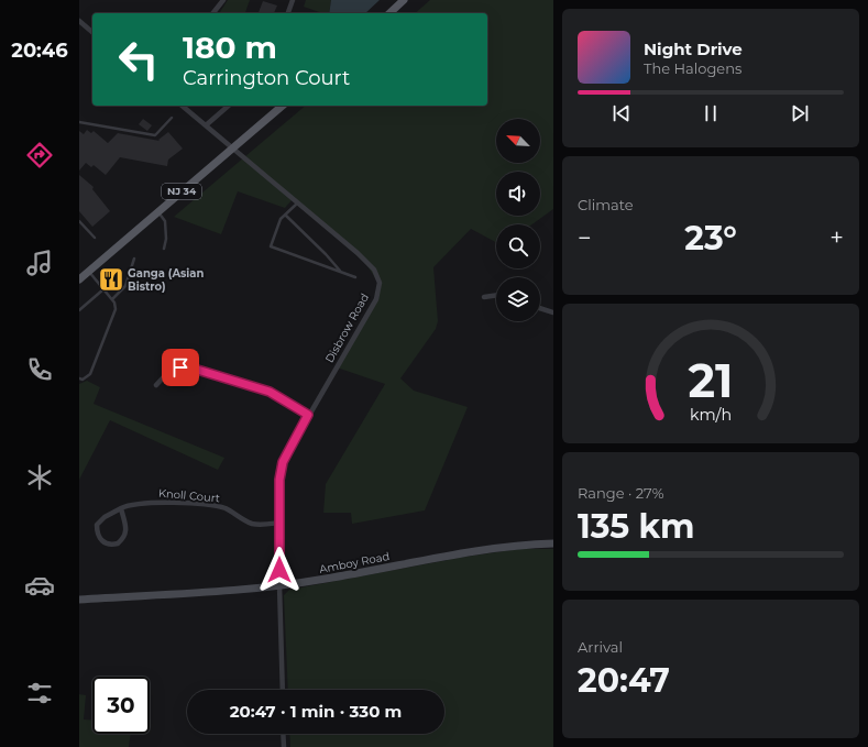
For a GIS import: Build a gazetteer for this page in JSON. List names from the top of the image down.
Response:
{
  "streets": {
    "main road": ["NJ 34"],
    "street": ["Disbrow Road", "Knoll Court", "Amboy Road"]
  },
  "crossings": [
    ["NJ 34", "Disbrow Road"],
    ["Disbrow Road", "Knoll Court"],
    ["Disbrow Road", "Amboy Road"]
  ],
  "places": {
    "restaurant": ["Ganga (Asian Bistro)"]
  },
  "north": "top left",
  "page": {
    "tabs": "20:46",
    "turn": ["180 m", "Carrington Court"],
    "song": ["Night Drive", "The Halogens"],
    "tile": [
      "Climate",
      ["Range · 27%", "135 km"],
      ["Arrival", "20:47"]
    ],
    "heat": ["−", "23°", "+"],
    "limit": "30",
    "trip": "20:47 · 1 min · 330 m",
    "gauge": ["21", "km/h"]
  }
}
